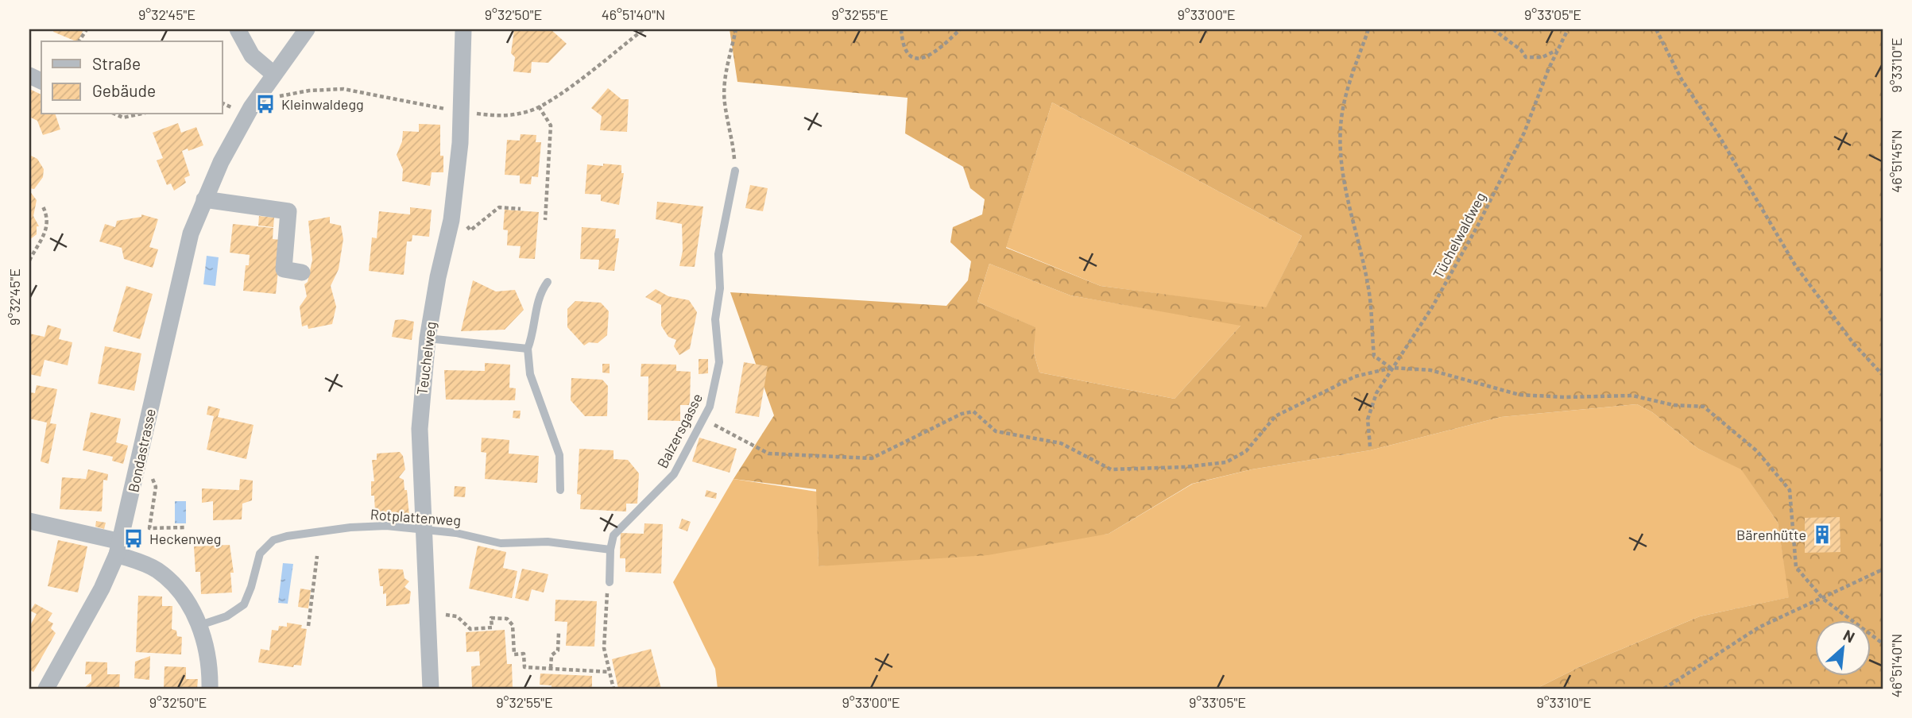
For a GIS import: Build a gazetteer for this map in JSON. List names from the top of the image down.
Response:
{
  "streets": {
    "street": ["Teuchelweg", "Bondastrasse"],
    "lane": ["Balzersgasse", "Rotplattenweg"],
    "path": ["Tüchelwaldweg"]
  },
  "crossings": [
    ["Teuchelweg", "Rotplattenweg"],
    ["Balzersgasse", "Rotplattenweg"]
  ],
  "places": {
    "bus stop": ["Kleinwaldegg", "Heckenweg"],
    "building": ["Bärenhütte"]
  },
  "legend": ["Straße", "Gebäude"],
  "north": "top right",
  "coordinates": [
    "9°32'45\"E",
    "9°32'50\"E",
    "46°51'40\"N",
    "9°32'55\"E",
    "9°33'00\"E",
    "9°33'05\"E",
    "9°33'10\"E",
    "46°51'45\"N"
  ]
}
